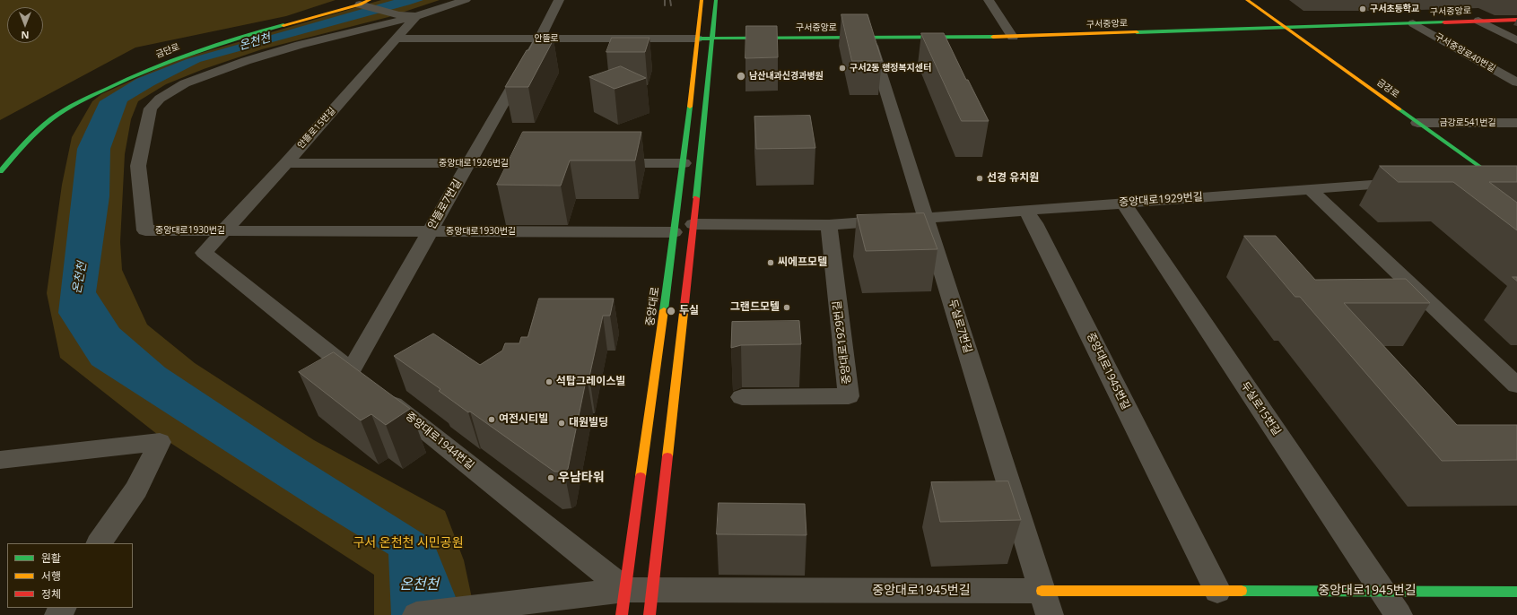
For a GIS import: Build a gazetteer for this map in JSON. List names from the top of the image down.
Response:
{
  "streets": {
    "street": [
      "구서중앙로",
      "안뜰로",
      "금단로",
      "구서중앙로40번길",
      "금강로",
      "금강로541번길",
      "안뜰로15번길",
      "중앙대로1926번길",
      "중앙대로1929번길",
      "안뜰로7번길",
      "중앙대로1930번길",
      "중앙대로",
      "두실로7번길",
      "중앙대로1945번길",
      "두실로15번길",
      "중앙대로1944번길"
    ]
  },
  "crossings": [
    ["구서중앙로", "안뜰로"],
    ["구서중앙로", "구서중앙로40번길"],
    ["구서중앙로", "금강로"],
    ["구서중앙로", "중앙대로"],
    ["구서중앙로", "두실로7번길"],
    ["안뜰로", "안뜰로15번길"],
    ["안뜰로", "안뜰로7번길"],
    ["안뜰로", "중앙대로"],
    ["금강로", "금강로541번길"],
    ["안뜰로15번길", "중앙대로1926번길"],
    ["안뜰로15번길", "중앙대로1930번길"],
    ["안뜰로15번길", "중앙대로1944번길"],
    ["중앙대로1926번길", "안뜰로7번길"],
    ["중앙대로1929번길", "두실로7번길"],
    ["중앙대로1929번길", "중앙대로1945번길"],
    ["중앙대로1929번길", "두실로15번길"],
    ["안뜰로7번길", "중앙대로1930번길"],
    ["안뜰로7번길", "중앙대로1944번길"],
    ["중앙대로1930번길", "중앙대로"],
    ["중앙대로", "중앙대로1945번길"],
    ["중앙대로", "중앙대로1944번길"],
    ["두실로7번길", "중앙대로1945번길"],
    ["중앙대로1945번길", "두실로15번길"],
    ["중앙대로1945번길", "중앙대로1944번길"]
  ],
  "water": ["온천천"],
  "parks": ["구서 온천천 시민공원"],
  "places": [
    "구서초등학교",
    "구서2동 행정복지센터",
    "남산내과신경과병원",
    "선경 유치원",
    "씨에프모텔",
    "그랜드모텔",
    "두실",
    "석탑그레이스빌",
    "여전시티빌",
    "대원빌딩",
    "우남타워"
  ],
  "legend": ["원활", "서행", "정체"],
  "north": "bottom"
}
